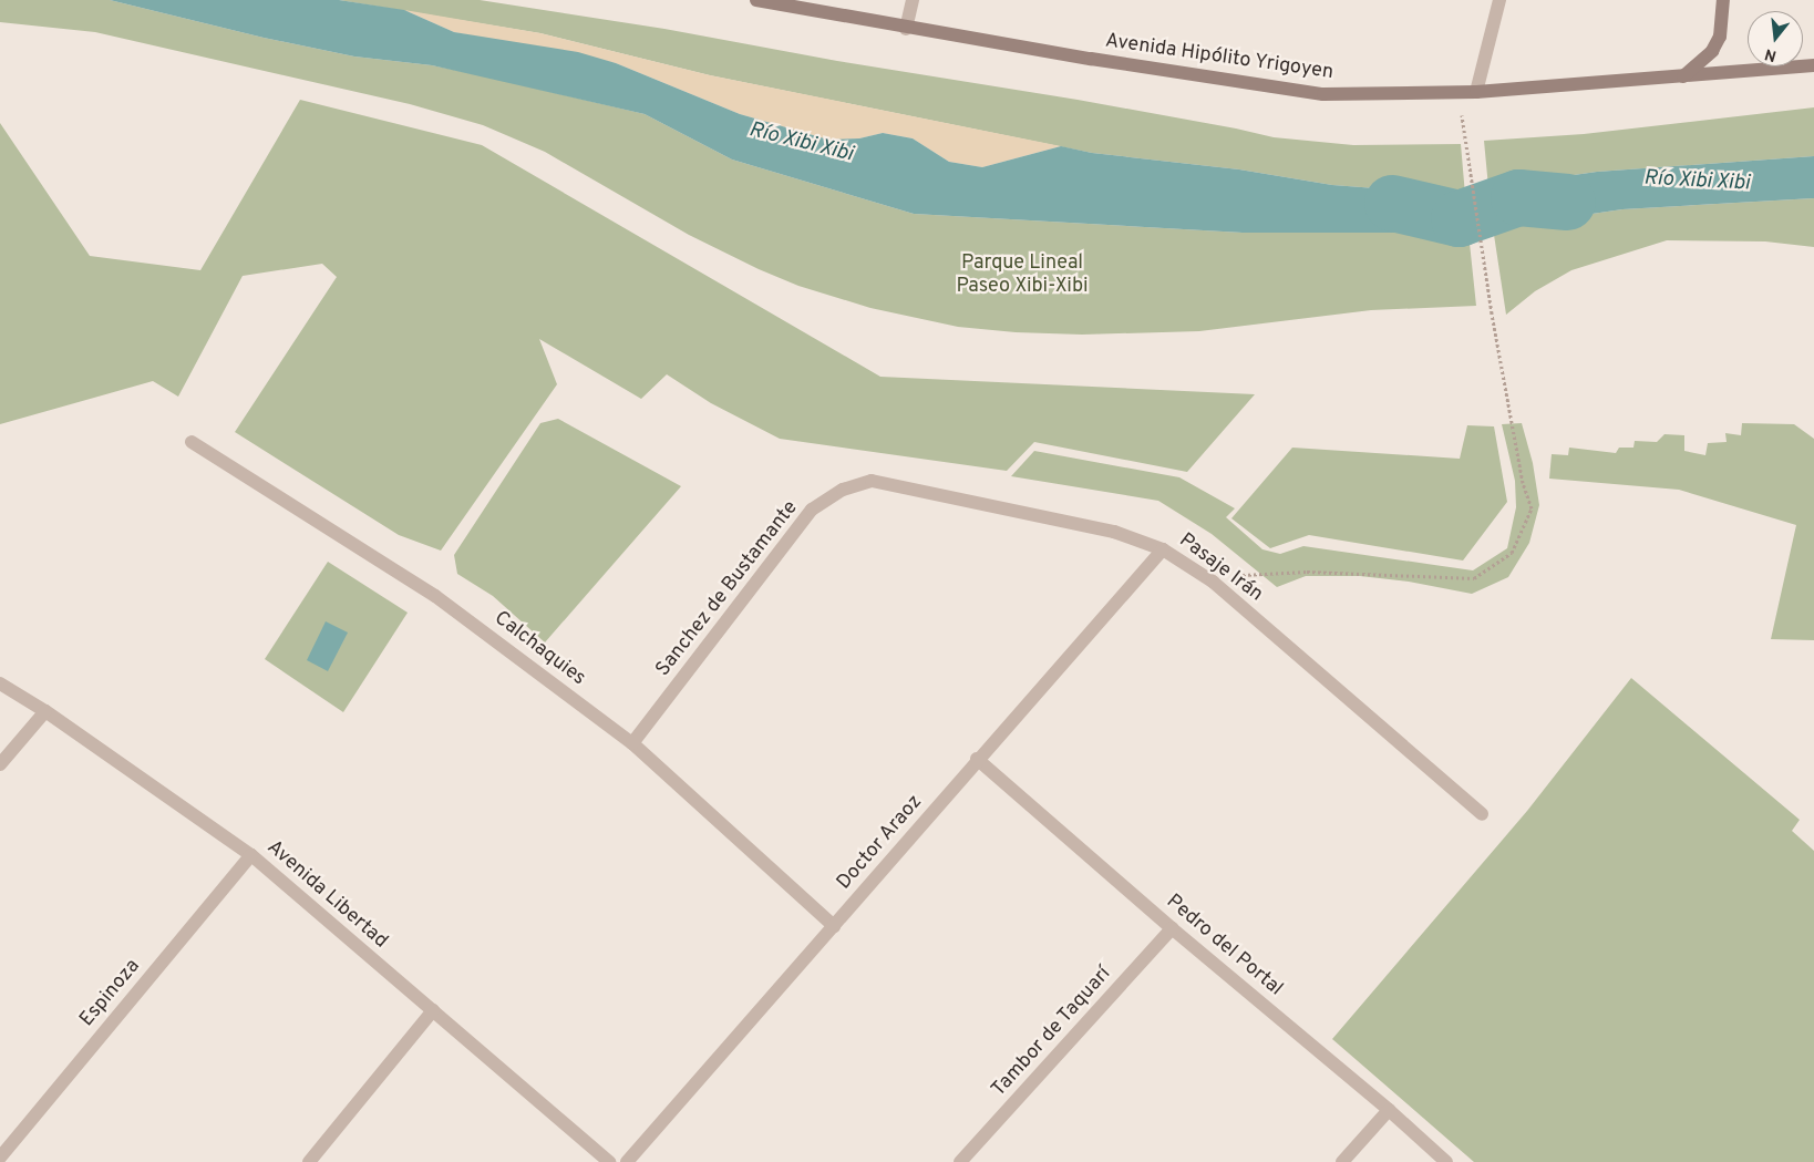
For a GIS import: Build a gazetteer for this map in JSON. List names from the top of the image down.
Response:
{
  "streets": {
    "main road": ["Avenida Hipólito Yrigoyen"],
    "street": [
      "Pasaje Irán",
      "Sanchez de Bustamante",
      "Calchaquies",
      "Doctor Araoz",
      "Avenida Libertad",
      "Pedro del Portal",
      "Espinoza",
      "Tambor de Taquarí"
    ]
  },
  "crossings": [
    ["Pasaje Irán", "Sanchez de Bustamante"],
    ["Pasaje Irán", "Doctor Araoz"],
    ["Sanchez de Bustamante", "Calchaquies"],
    ["Calchaquies", "Doctor Araoz"],
    ["Doctor Araoz", "Pedro del Portal"],
    ["Avenida Libertad", "Espinoza"],
    ["Pedro del Portal", "Tambor de Taquarí"]
  ],
  "water": ["Río Xibi Xibi"],
  "parks": ["Parque Lineal Paseo Xibi-Xibi"],
  "north": "bottom"
}
